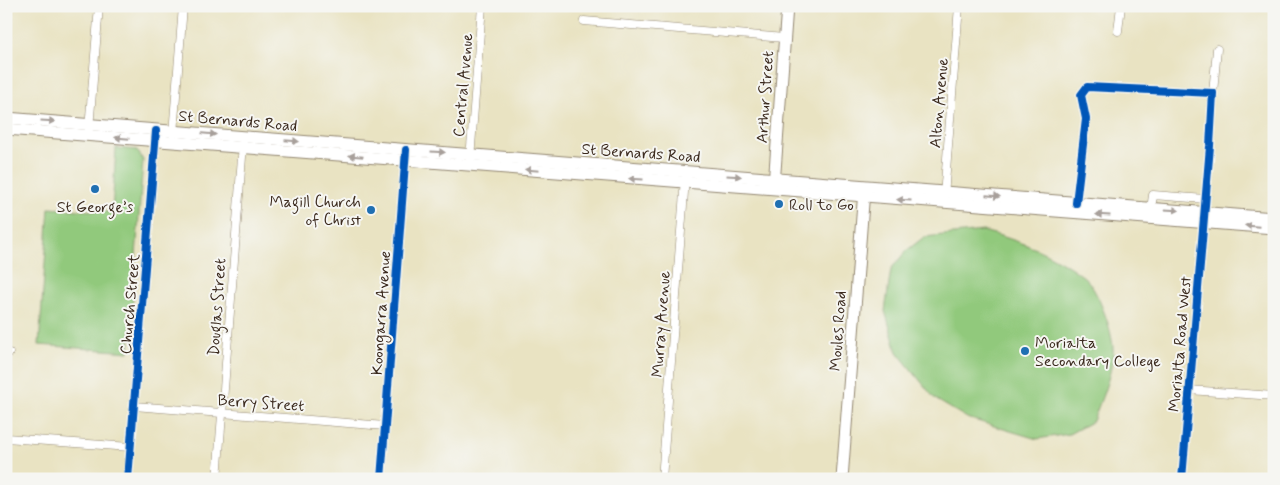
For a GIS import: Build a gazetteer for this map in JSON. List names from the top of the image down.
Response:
{
  "streets": {
    "main road": ["Arthur Street", "St Bernards Road", "Moules Road"],
    "street": [
      "Central Avenue",
      "Alton Avenue",
      "Church Street",
      "Douglas Street",
      "Koongarra Avenue",
      "Murray Avenue",
      "Morialta Road West",
      "Berry Street"
    ]
  },
  "crossings": [
    ["Central Avenue", "St Bernards Road"],
    ["Arthur Street", "St Bernards Road"],
    ["Alton Avenue", "St Bernards Road"],
    ["St Bernards Road", "Church Street"],
    ["St Bernards Road", "Douglas Street"],
    ["St Bernards Road", "Koongarra Avenue"],
    ["St Bernards Road", "Murray Avenue"],
    ["St Bernards Road", "Moules Road"],
    ["St Bernards Road", "Morialta Road West"],
    ["Church Street", "Berry Street"],
    ["Douglas Street", "Berry Street"],
    ["Koongarra Avenue", "Berry Street"]
  ],
  "places": [
    "St George’s",
    "Roll to Go",
    "Magill Church of Christ",
    "Morialta Secondary College"
  ]
}
